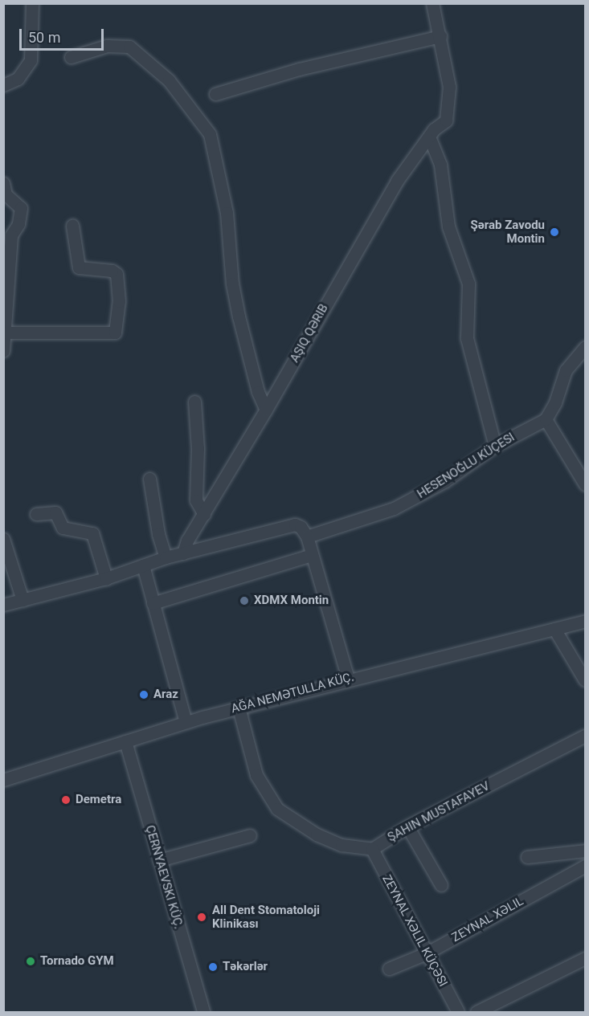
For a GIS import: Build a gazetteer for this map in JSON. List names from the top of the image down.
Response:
{
  "streets": {
    "street": [
      "HESENOĞLU KÜÇESI",
      "AĞA NEMƏTULLA KÜÇ.",
      "ŞAHIN MUSTAFAYEV",
      "ÇERNYAEVSKI KÜÇ.",
      "ZEYNAL XƏLIL",
      "ZEYNAL XƏLIL KÜÇƏSI"
    ]
  },
  "crossings": [
    ["AĞA NEMƏTULLA KÜÇ.", "ÇERNYAEVSKI KÜÇ."],
    ["ŞAHIN MUSTAFAYEV", "ZEYNAL XƏLIL KÜÇƏSI"],
    ["ZEYNAL XƏLIL", "ZEYNAL XƏLIL KÜÇƏSI"]
  ],
  "places": [
    "Şərab Zavodu Montin",
    "XDMX Montin",
    "Araz",
    "Demetra",
    "All Dent Stomatoloji Klinikası",
    "Tornado GYM",
    "Təkərlər"
  ],
  "scale_bar": "50 m"
}
